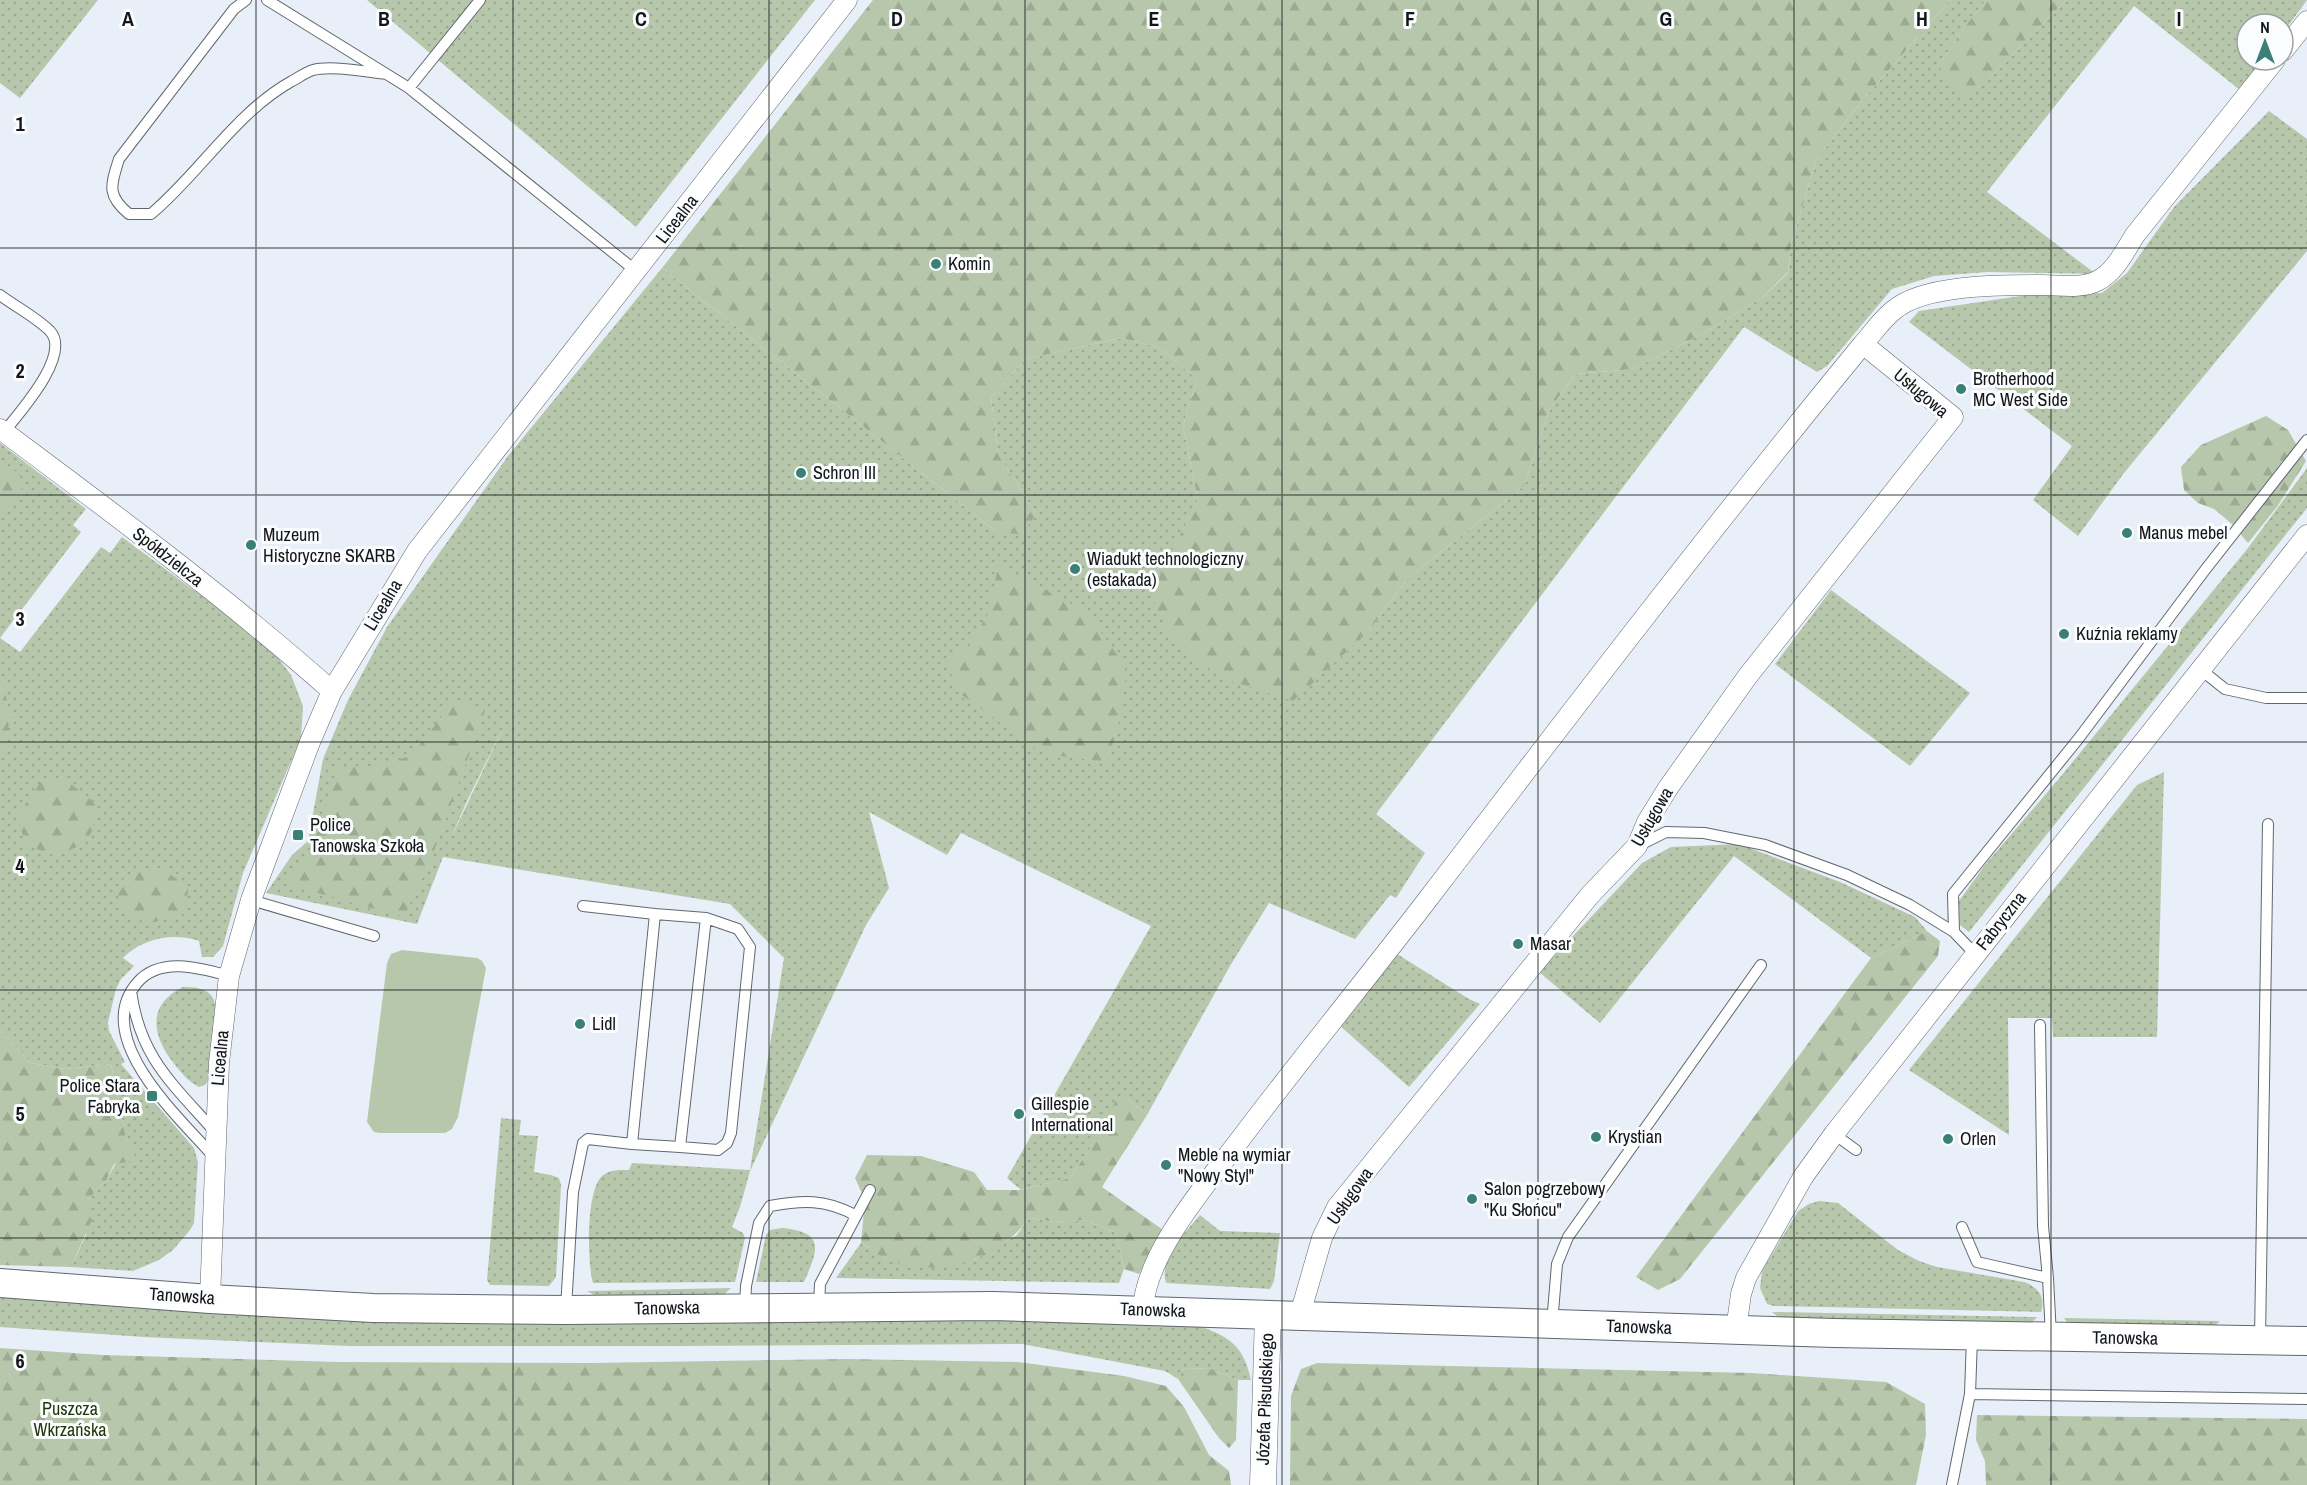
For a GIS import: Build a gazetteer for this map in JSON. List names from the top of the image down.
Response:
{
  "streets": {
    "main road": ["Tanowska"],
    "street": [
      "Licealna",
      "Usługowa",
      "Spółdzielcza",
      "Fabryczna",
      "Józefa Piłsudskiego"
    ]
  },
  "crossings": [
    ["Licealna", "Spółdzielcza"],
    ["Licealna", "Tanowska"],
    ["Usługowa", "Tanowska"],
    ["Fabryczna", "Tanowska"],
    ["Tanowska", "Józefa Piłsudskiego"]
  ],
  "parks": ["Puszcza Wkrzańska"],
  "places": {
    "other": [
      "Komin",
      "Brotherhood MC West Side",
      "Schron III",
      "Manus mebel",
      "Muzeum Historyczne SKARB",
      "Wiadukt technologiczny (estakada)",
      "Kuźnia reklamy",
      "Masar",
      "Lidl",
      "Gillespie International",
      "Krystian",
      "Orlen",
      "Meble na wymiar \"Nowy Styl\"",
      "Salon pogrzebowy \"Ku Słońcu\""
    ],
    "transit": ["Police Tanowska Szkoła", "Police Stara Fabryka"]
  },
  "north": "top",
  "grid": {
    "columns": [
      "A",
      "B",
      "C",
      "D",
      "E",
      "F",
      "G",
      "H",
      "I"
    ],
    "rows": [
      "1",
      "2",
      "3",
      "4",
      "5",
      "6"
    ]
  }
}
